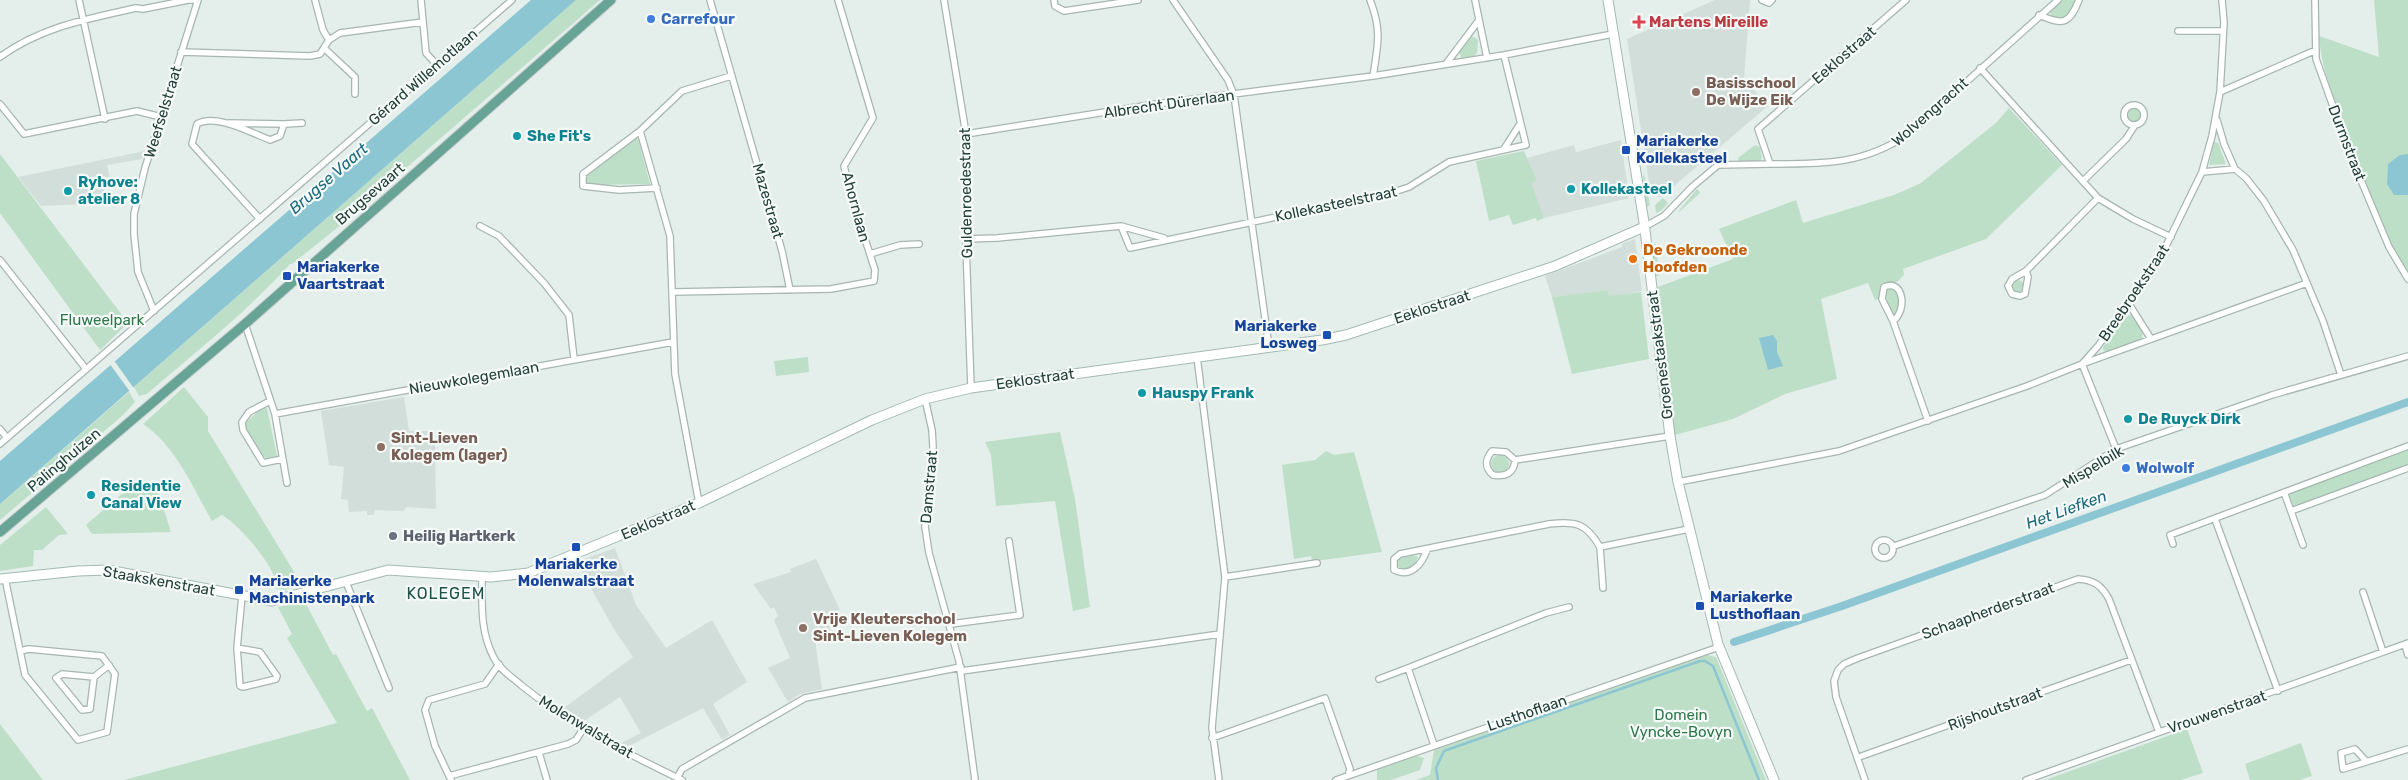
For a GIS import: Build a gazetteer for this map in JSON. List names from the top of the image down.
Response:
{
  "streets": {
    "main road": ["Brugsevaart", "Palinghuizen"],
    "street": [
      "Eeklostraat",
      "Gérard Willemotlaan",
      "Albrecht Dürerlaan",
      "Weefselstraat",
      "Wolvengracht",
      "Durmstraat",
      "Guldenroedestraat",
      "Mazestraat",
      "Kollekasteelstraat",
      "Ahornlaan",
      "Breebroekstraat",
      "Groenestaakstraat",
      "Nieuwkolegemlaan",
      "Mispelbilk",
      "Damstraat",
      "Staakskenstraat",
      "Schaapherderstraat",
      "Rijshoutstraat",
      "Vrouwenstraat",
      "Lusthoflaan",
      "Molenwalstraat"
    ]
  },
  "crossings": [
    ["Eeklostraat", "Wolvengracht"],
    ["Eeklostraat", "Guldenroedestraat"],
    ["Eeklostraat", "Groenestaakstraat"],
    ["Eeklostraat", "Damstraat"],
    ["Eeklostraat", "Staakskenstraat"],
    ["Eeklostraat", "Molenwalstraat"],
    ["Gérard Willemotlaan", "Weefselstraat"],
    ["Albrecht Dürerlaan", "Guldenroedestraat"],
    ["Albrecht Dürerlaan", "Kollekasteelstraat"],
    ["Albrecht Dürerlaan", "Groenestaakstraat"],
    ["Guldenroedestraat", "Kollekasteelstraat"],
    ["Brugsevaart", "Palinghuizen"],
    ["Mazestraat", "Ahornlaan"],
    ["Groenestaakstraat", "Lusthoflaan"],
    ["Schaapherderstraat", "Rijshoutstraat"],
    ["Schaapherderstraat", "Vrouwenstraat"]
  ],
  "districts": ["KOLEGEM"],
  "water": ["Brugse Vaart", "Het Liefken"],
  "parks": ["Fluweelpark", "Domein Vyncke-Bovyn"],
  "places": {
    "other": [
      "Carrefour",
      "Basisschool De Wijze Eik",
      "She Fit's",
      "Kollekasteel",
      "Ryhove: atelier 8",
      "De Gekroonde Hoofden",
      "Hauspy Frank",
      "De Ruyck Dirk",
      "Sint-Lieven Kolegem (lager)",
      "Wolwolf",
      "Residentie Canal View",
      "Heilig Hartkerk",
      "Vrije Kleuterschool Sint-Lieven Kolegem"
    ],
    "health": ["Martens Mireille"],
    "transit": [
      "Mariakerke Kollekasteel",
      "Mariakerke Vaartstraat",
      "Mariakerke Losweg",
      "Mariakerke Molenwalstraat",
      "Mariakerke Machinistenpark",
      "Mariakerke Lusthoflaan"
    ]
  }
}
